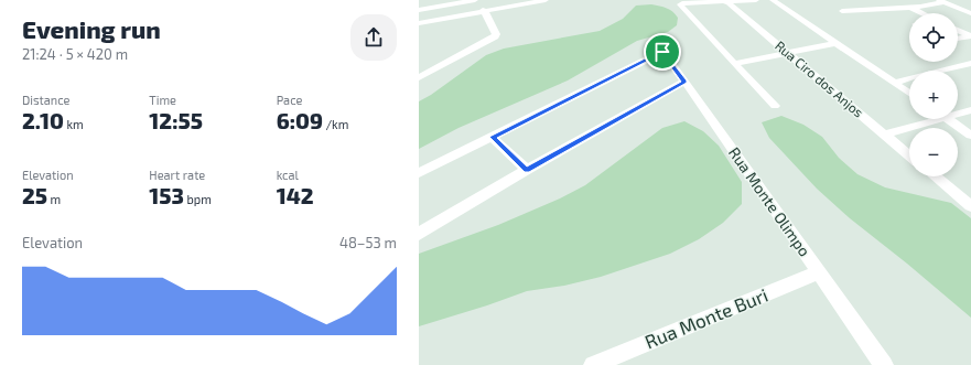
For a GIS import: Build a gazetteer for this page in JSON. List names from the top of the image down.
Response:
{
  "streets": {
    "street": ["Rua Ciro dos Anjos", "Rua Monte Olimpo", "Rua Monte Buri"]
  },
  "crossings": [
    ["Rua Monte Olimpo", "Rua Monte Buri"]
  ],
  "page": {
    "heading": ["Evening run", "21:24 · 5 × 420 m"],
    "map_buttons": ["+", "−"],
    "stats": [
      ["Distance", "2.10 km"],
      ["Time", "12:55"],
      ["Pace", "6:09 /km"],
      ["Elevation", "25 m"],
      ["Heart rate", "153 bpm"],
      ["kcal", "142"]
    ],
    "chart": ["Elevation", "48–53 m"]
  }
}
